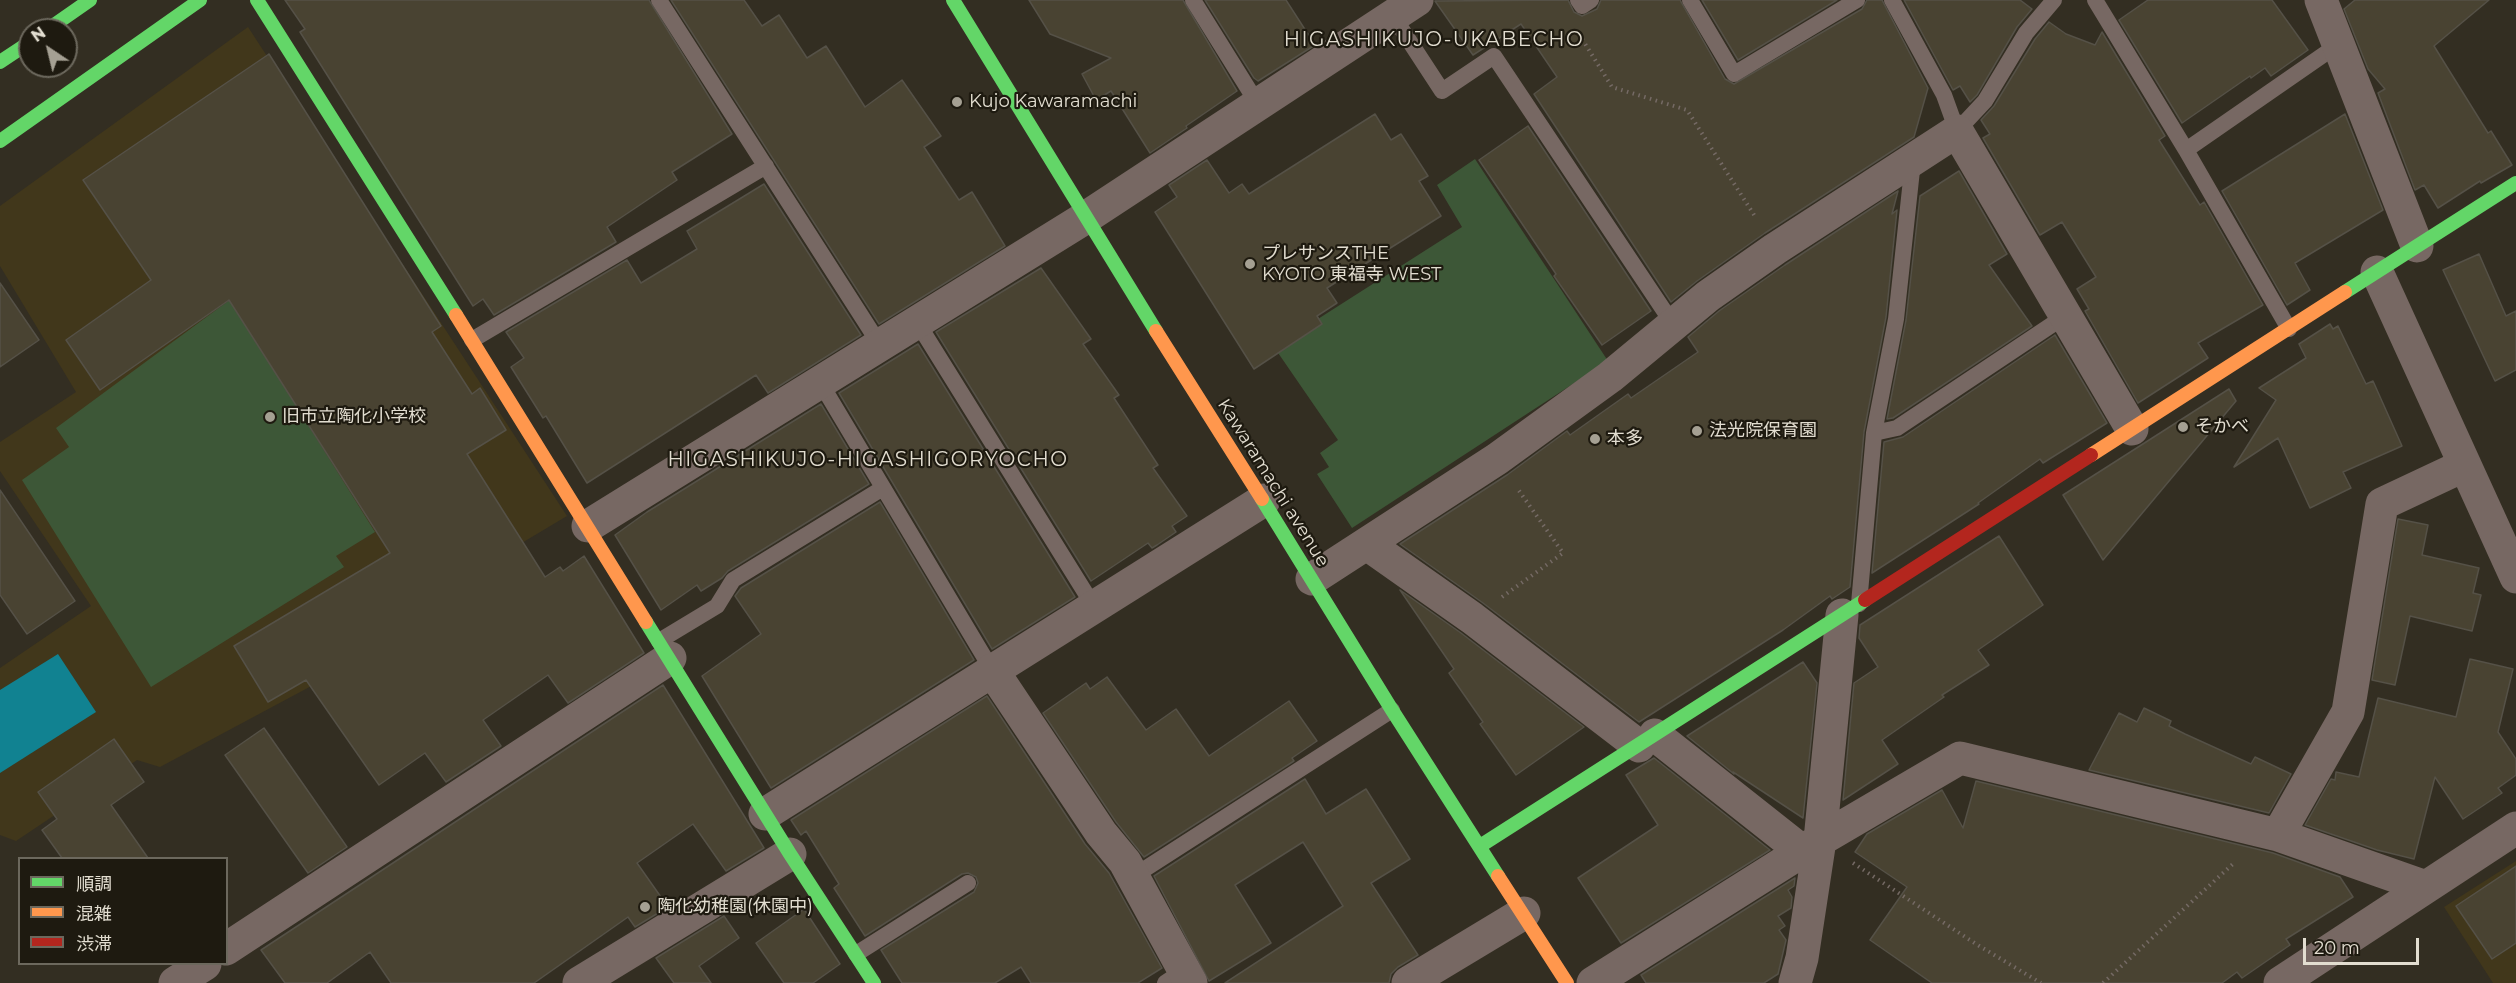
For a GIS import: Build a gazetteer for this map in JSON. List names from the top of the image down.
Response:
{
  "streets": {
    "main road": ["Kawaramachi avenue"]
  },
  "districts": ["HIGASHIKUJO-UKABECHO", "HIGASHIKUJO-HIGASHIGORYOCHO"],
  "places": [
    "Kujo Kawaramachi",
    "プレサンスTHE KYOTO 東福寺 WEST",
    "旧市立陶化小学校",
    "そかべ",
    "法光院保育園",
    "本多",
    "陶化幼稚園(休園中)"
  ],
  "legend": ["順調", "混雑", "渋滞"],
  "scale_bar": "20 m",
  "north": "top left"
}
